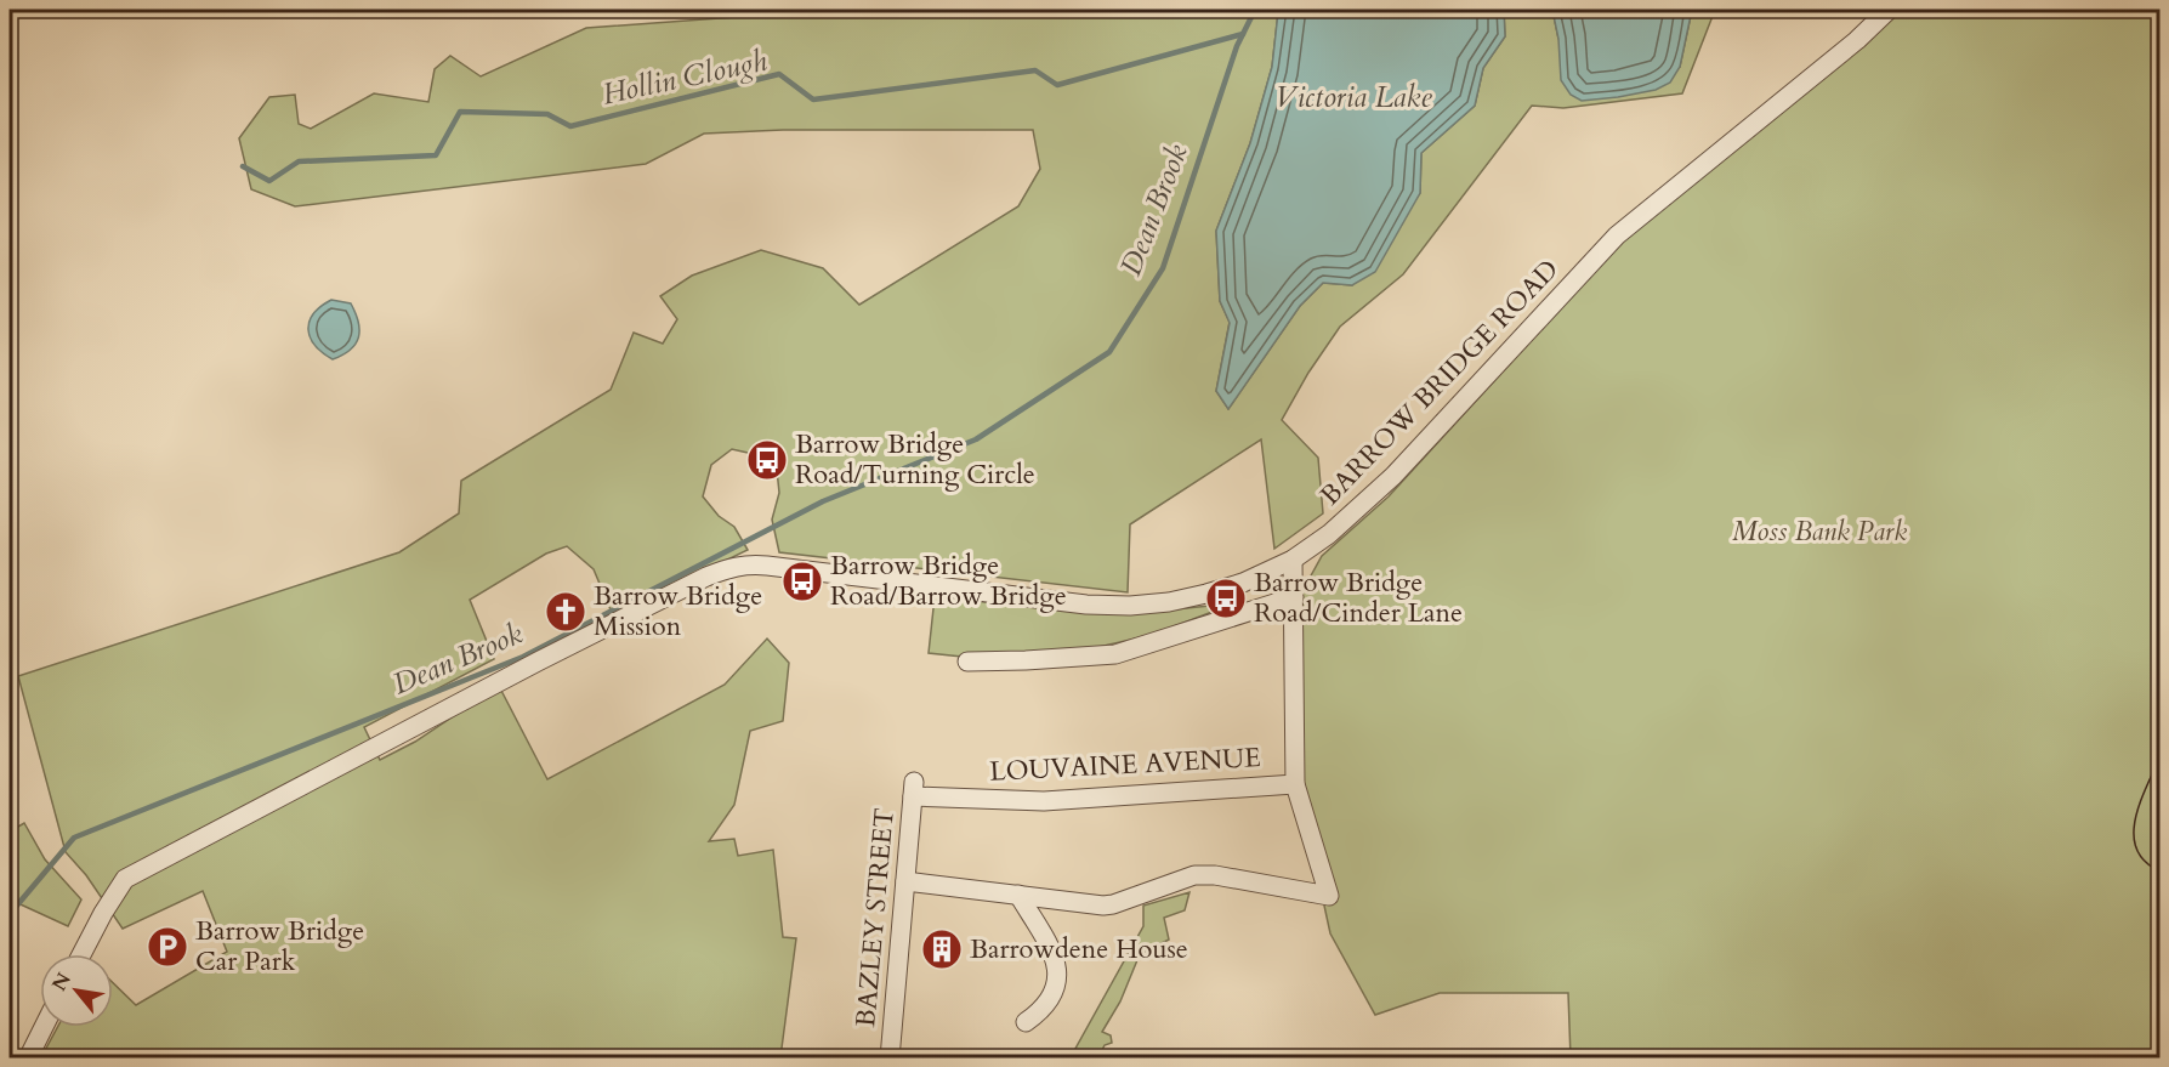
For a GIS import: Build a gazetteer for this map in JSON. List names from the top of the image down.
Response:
{
  "streets": {
    "street": ["BARROW BRIDGE ROAD", "LOUVAINE AVENUE", "BAZLEY STREET"]
  },
  "crossings": [
    ["LOUVAINE AVENUE", "BAZLEY STREET"]
  ],
  "water": ["Hollin Clough", "Victoria Lake", "Dean Brook"],
  "parks": ["Moss Bank Park"],
  "places": {
    "bus stop": ["Barrow Bridge Road/Turning Circle", "Barrow Bridge Road/Barrow Bridge", "Barrow Bridge Road/Cinder Lane"],
    "church": ["Barrow Bridge Mission"],
    "parking": ["Barrow Bridge Car Park"],
    "building": ["Barrowdene House"]
  },
  "north": "top left"
}
